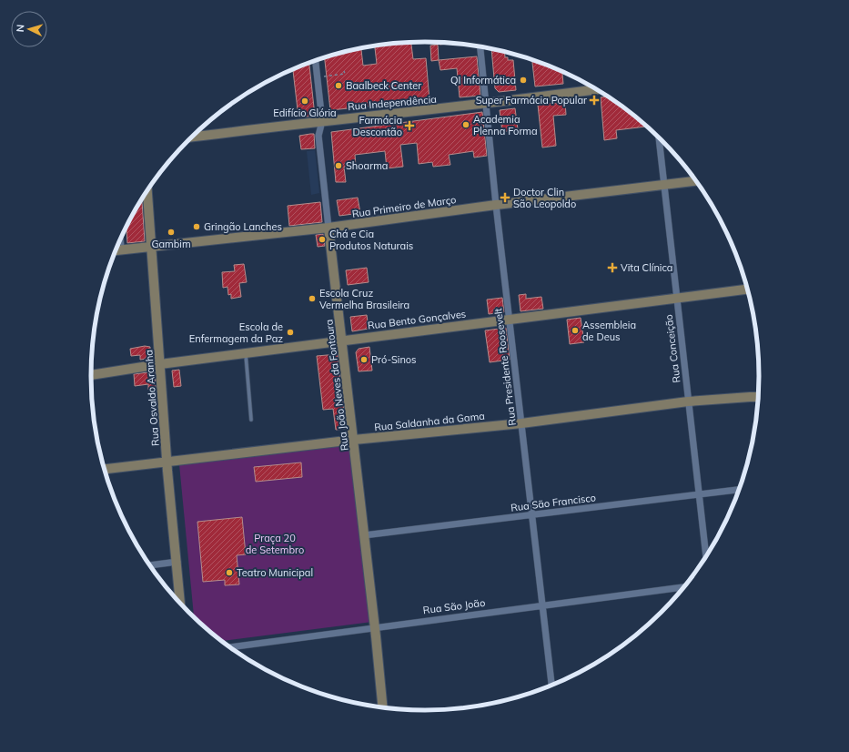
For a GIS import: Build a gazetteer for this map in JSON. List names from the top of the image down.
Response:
{
  "streets": {
    "street": [
      "Rua Independência",
      "Rua Primeiro de Março",
      "Rua Bento Gonçalves",
      "Rua Conceição",
      "Rua Presidente Roosevelt",
      "Rua João Neves da Fontoura",
      "Rua Osvaldo Aranha",
      "Rua Saldanha da Gama",
      "Rua São Francisco",
      "Rua São João"
    ]
  },
  "crossings": [
    ["Rua Independência", "Rua Presidente Roosevelt"],
    ["Rua Independência", "Rua João Neves da Fontoura"],
    ["Rua Primeiro de Março", "Rua Conceição"],
    ["Rua Primeiro de Março", "Rua Presidente Roosevelt"],
    ["Rua Primeiro de Março", "Rua João Neves da Fontoura"],
    ["Rua Primeiro de Março", "Rua Osvaldo Aranha"],
    ["Rua Bento Gonçalves", "Rua Conceição"],
    ["Rua Bento Gonçalves", "Rua Presidente Roosevelt"],
    ["Rua Bento Gonçalves", "Rua João Neves da Fontoura"],
    ["Rua Bento Gonçalves", "Rua Osvaldo Aranha"],
    ["Rua Conceição", "Rua Saldanha da Gama"],
    ["Rua Conceição", "Rua São Francisco"],
    ["Rua Presidente Roosevelt", "Rua Saldanha da Gama"],
    ["Rua Presidente Roosevelt", "Rua São Francisco"],
    ["Rua Presidente Roosevelt", "Rua São João"],
    ["Rua João Neves da Fontoura", "Rua Saldanha da Gama"],
    ["Rua João Neves da Fontoura", "Rua São Francisco"],
    ["Rua João Neves da Fontoura", "Rua São João"],
    ["Rua Osvaldo Aranha", "Rua Saldanha da Gama"]
  ],
  "parks": ["Praça 20 de Setembro"],
  "places": {
    "other": [
      "QI Informática",
      "Baalbeck Center",
      "Edifício Glória",
      "Academia Plenna Forma",
      "Shoarma",
      "Gringão Lanches",
      "Gambim",
      "Chá e Cia Produtos Naturais",
      "Escola Cruz Vermelha Brasileira",
      "Assembleia de Deus",
      "Escola de Enfermagem da Paz",
      "Pró-Sinos",
      "Teatro Municipal"
    ],
    "health": [
      "Super Farmácia Popular",
      "Farmácia Descontão",
      "Doctor Clin São Leopoldo",
      "Vita Clínica"
    ]
  },
  "north": "left"
}
